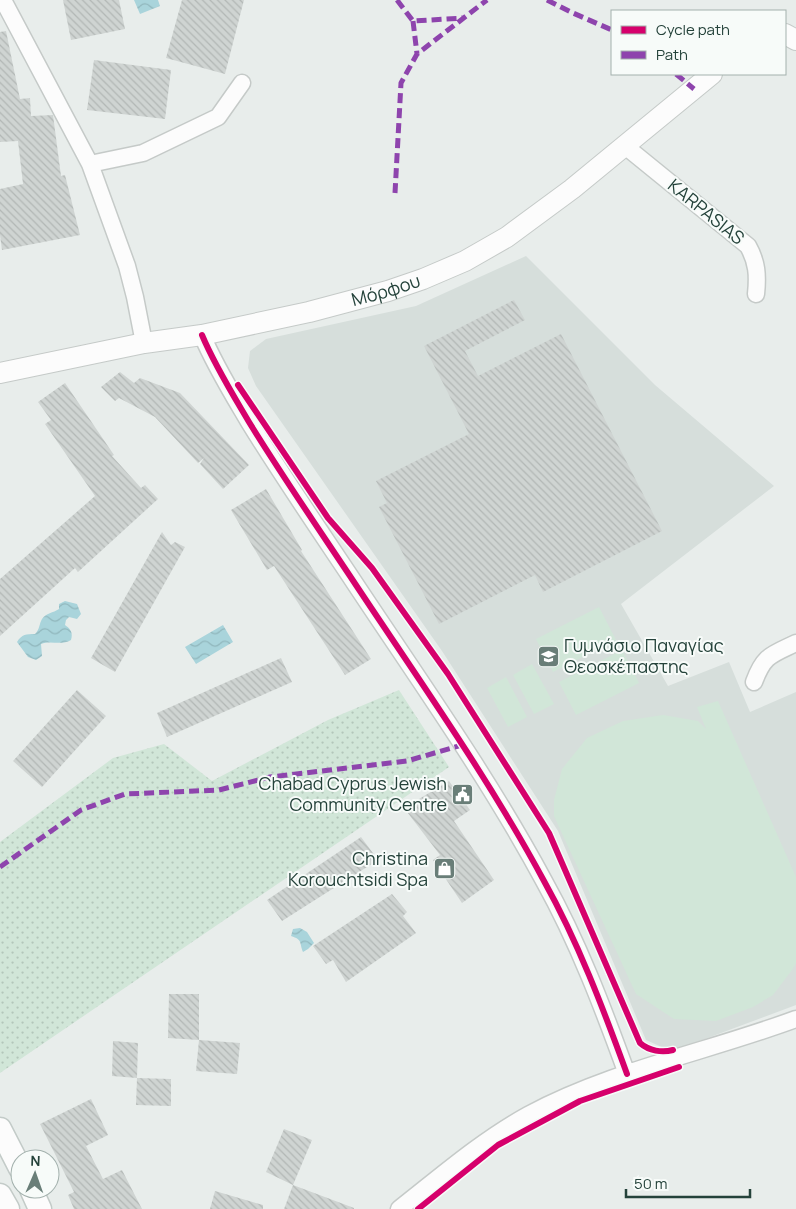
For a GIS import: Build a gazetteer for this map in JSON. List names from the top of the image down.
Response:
{
  "streets": {
    "street": ["KARPASIAS", "Μόρφου"]
  },
  "crossings": [
    ["KARPASIAS", "Μόρφου"]
  ],
  "places": {
    "school or university": ["Γυμνάσιο Παναγίας Θεοσκέπαστης"],
    "public building": ["Chabad Cyprus Jewish Community Centre"],
    "shop": ["Christina Korouchtsidi Spa"]
  },
  "legend": ["Cycle path", "Path"],
  "scale_bar": "50 m",
  "north": "top"
}
